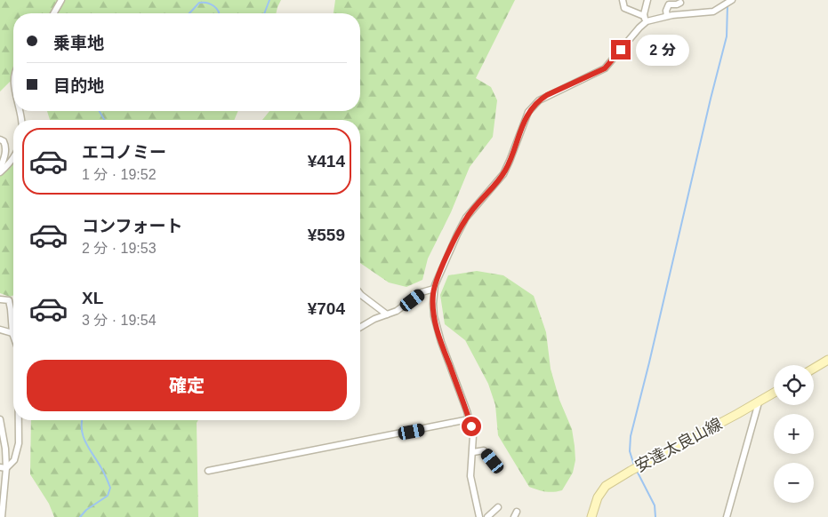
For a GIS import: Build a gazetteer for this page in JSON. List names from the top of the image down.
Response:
{
  "streets": {
    "main road": ["安達太良山線"]
  },
  "page": {
    "banner": ["乗車地", "目的地"],
    "bubble": "2 分",
    "list": [
      {
        "name": "エコノミー",
        "note": "1 分 · 19:52",
        "value": "¥414"
      },
      {
        "name": "コンフォート",
        "note": "2 分 · 19:53",
        "value": "¥559"
      },
      {
        "name": "XL",
        "note": "3 分 · 19:54",
        "value": "¥704"
      }
    ],
    "buttons": "確定",
    "map_buttons": ["+", "−"]
  }
}
